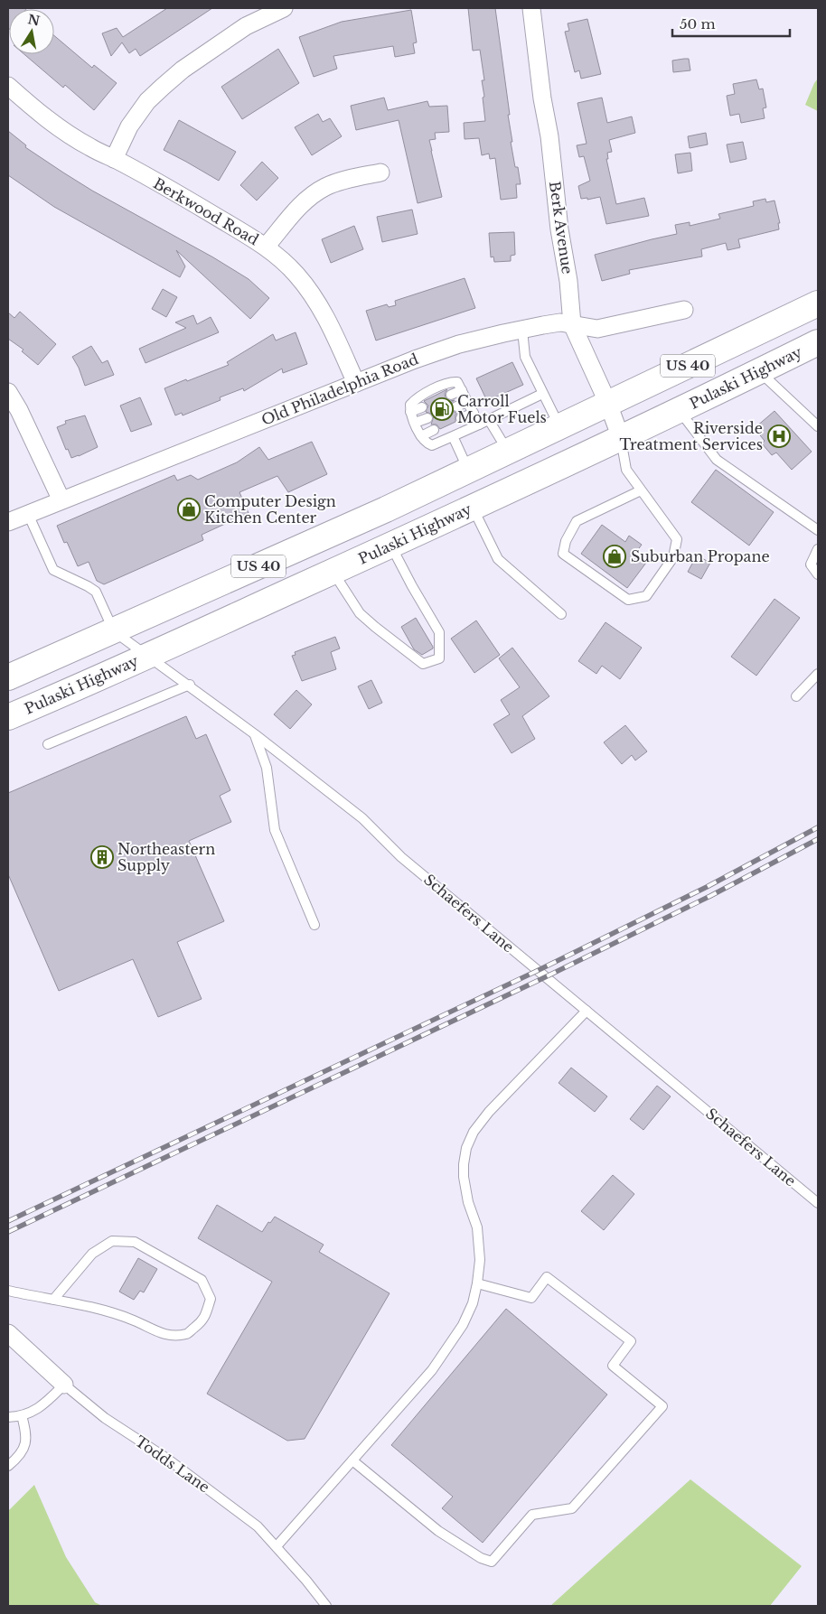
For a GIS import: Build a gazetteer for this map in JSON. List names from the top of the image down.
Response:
{
  "streets": {
    "highway": ["US 40", "Pulaski Highway"],
    "street": [
      "Berkwood Road",
      "Berk Avenue",
      "Old Philadelphia Road",
      "Todds Lane"
    ],
    "lane": ["Schaefers Lane"]
  },
  "crossings": [
    ["Berkwood Road", "Old Philadelphia Road"],
    ["Berk Avenue", "US 40"],
    ["Berk Avenue", "Pulaski Highway"],
    ["Berk Avenue", "Old Philadelphia Road"],
    ["US 40", "Schaefers Lane"],
    ["Pulaski Highway", "Schaefers Lane"]
  ],
  "places": {
    "fuel station": ["Carroll Motor Fuels"],
    "hospital": ["Riverside Treatment Services"],
    "shop": ["Computer Design Kitchen Center", "Suburban Propane"],
    "building": ["Northeastern Supply"]
  },
  "scale_bar": "50 m",
  "north": "top"
}
